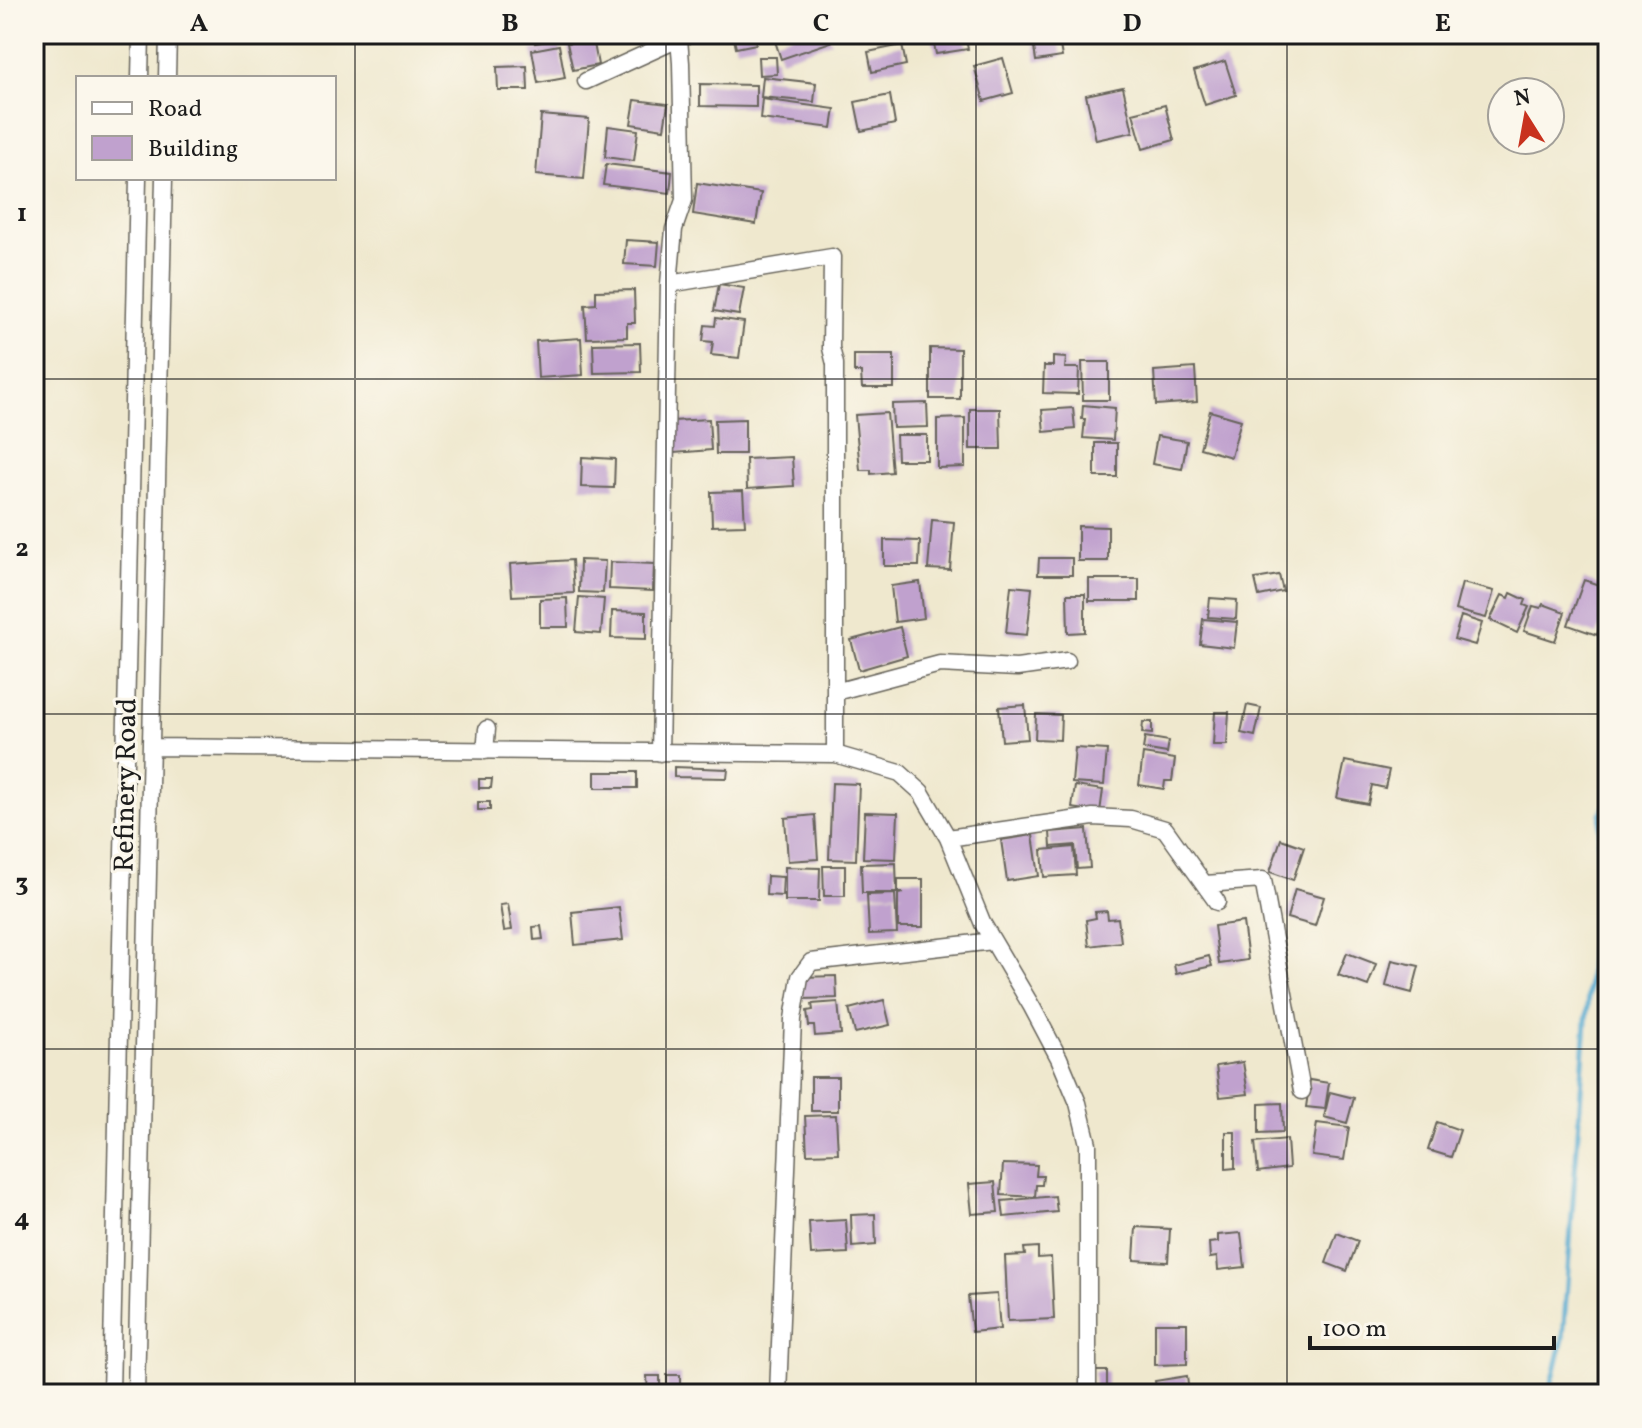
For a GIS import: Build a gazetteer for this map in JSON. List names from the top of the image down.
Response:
{
  "streets": {
    "street": ["Refinery Road"]
  },
  "legend": ["Road", "Building"],
  "scale_bar": "100 m",
  "north": "top",
  "grid": {
    "columns": [
      "A",
      "B",
      "C",
      "D",
      "E"
    ],
    "rows": [
      "1",
      "2",
      "3",
      "4"
    ]
  }
}
